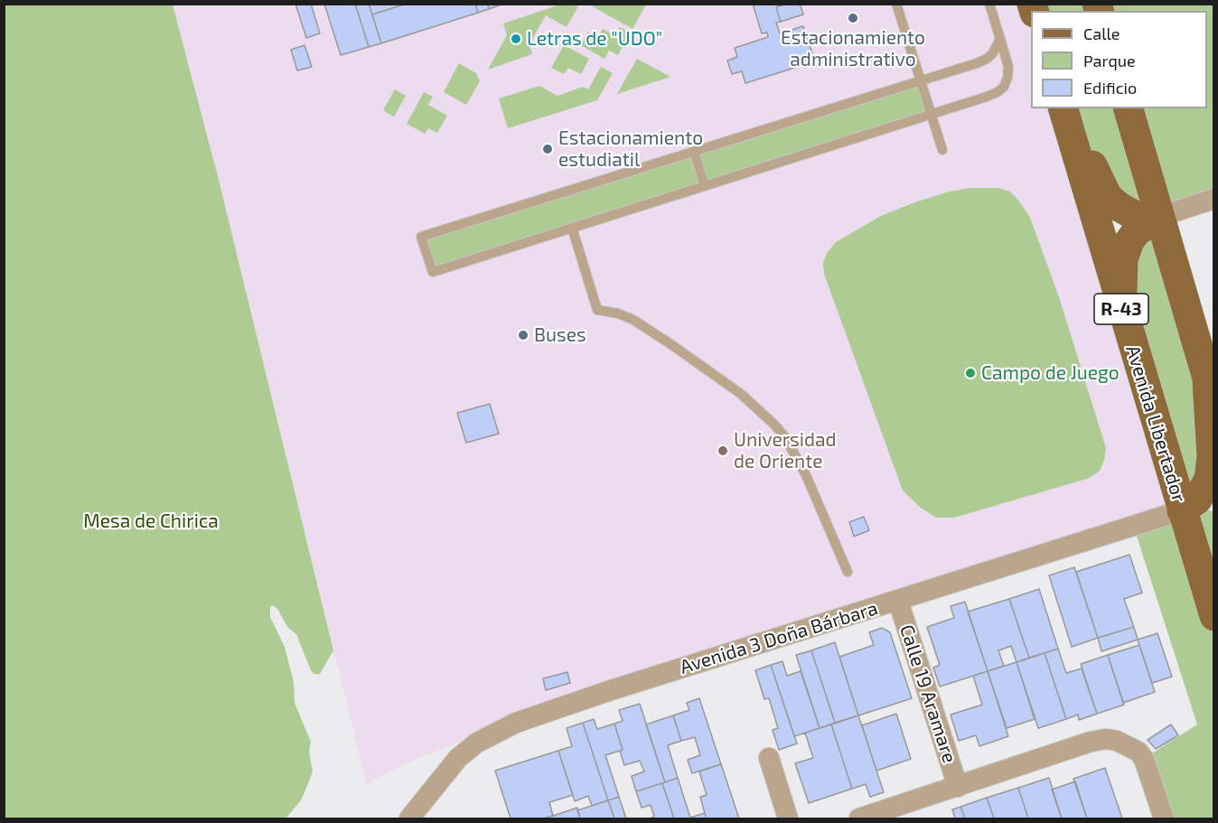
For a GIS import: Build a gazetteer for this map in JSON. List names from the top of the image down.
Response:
{
  "streets": {
    "main road": ["R-43", "Avenida Libertador"],
    "street": ["Avenida 3 Doña Bárbara", "Calle 19 Aramare"]
  },
  "crossings": [
    ["Avenida Libertador", "Avenida 3 Doña Bárbara"],
    ["Avenida 3 Doña Bárbara", "Calle 19 Aramare"]
  ],
  "parks": ["Mesa de Chirica"],
  "places": [
    "Estacionamiento administrativo",
    "Letras de \"UDO\"",
    "Estacionamiento estudiatil",
    "Buses",
    "Campo de Juego",
    "Universidad de Oriente"
  ],
  "legend": ["Calle", "Parque", "Edificio"]
}
